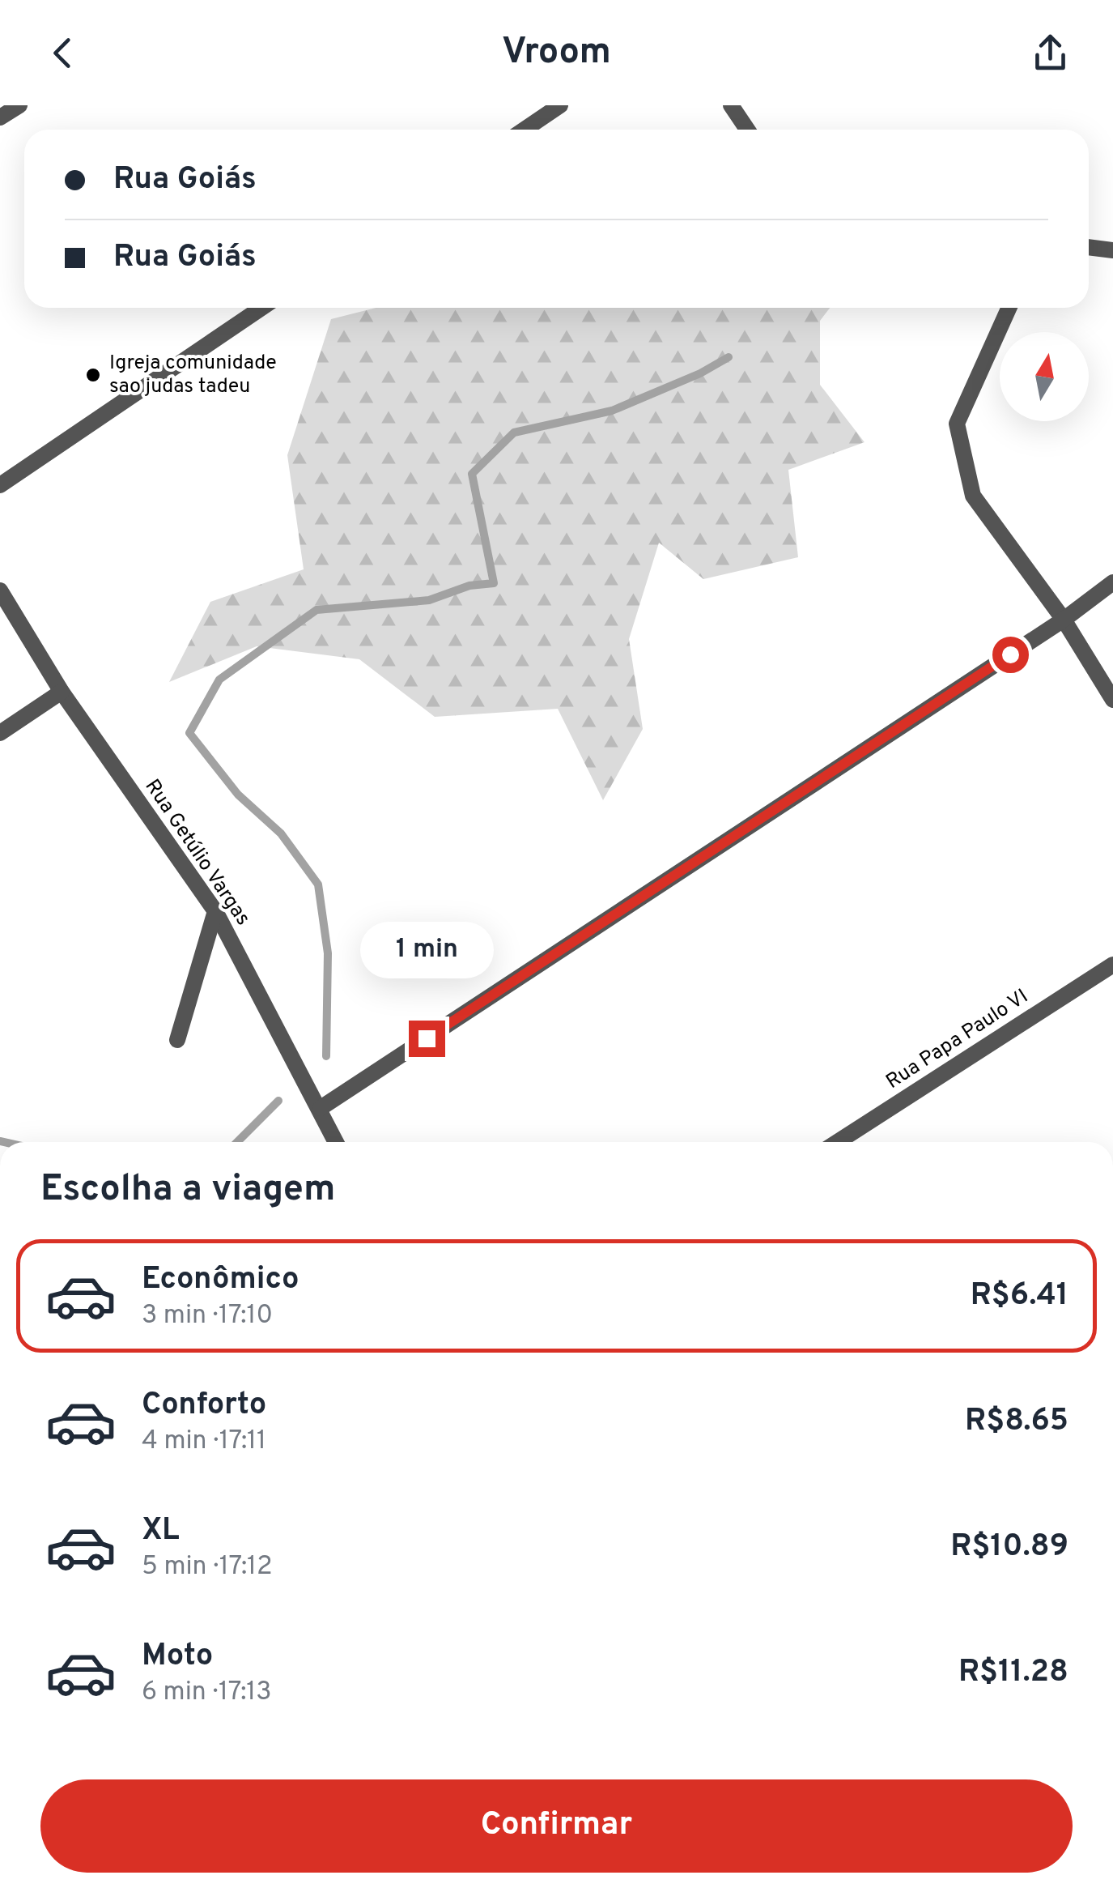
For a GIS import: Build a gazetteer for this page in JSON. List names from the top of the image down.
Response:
{
  "streets": {
    "street": ["Rua Getúlio Vargas", "Rua Papa Paulo VI"]
  },
  "places": ["Igreja comunidade sao judas tadeu"],
  "north": "top",
  "page": {
    "header": "Vroom",
    "banner": ["Rua Goiás", "Rua Goiás"],
    "bubble": "1 min",
    "heading": "Escolha a viagem",
    "list": [
      {
        "name": "Econômico",
        "note": "3 min · 17:10",
        "value": "R$6.41"
      },
      {
        "name": "Conforto",
        "note": "4 min · 17:11",
        "value": "R$8.65"
      },
      {
        "name": "XL",
        "note": "5 min · 17:12",
        "value": "R$10.89"
      },
      {
        "name": "Moto",
        "note": "6 min · 17:13",
        "value": "R$11.28"
      }
    ],
    "buttons": "Confirmar"
  }
}
